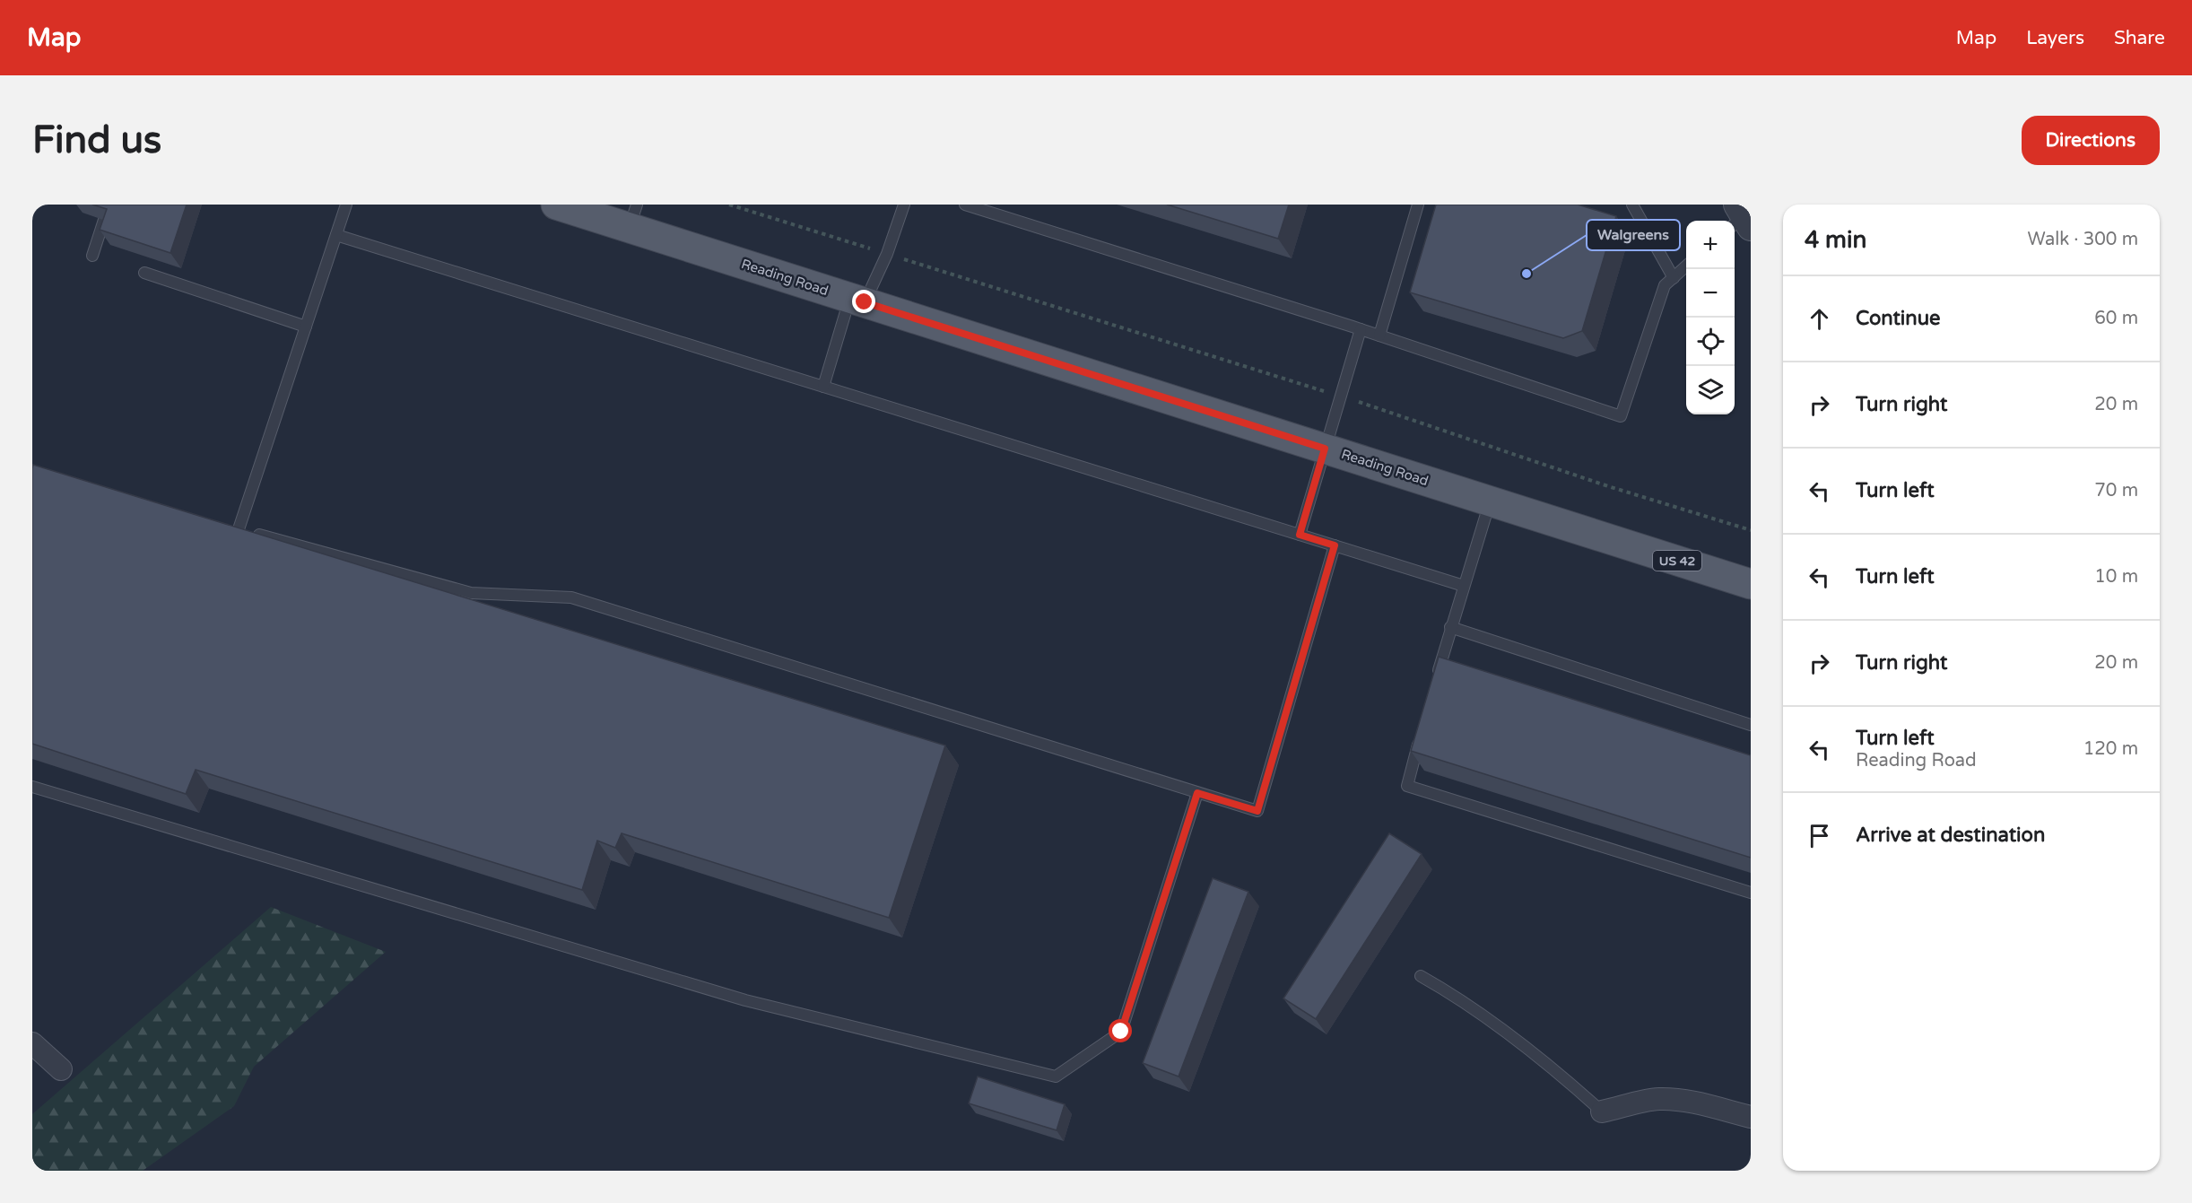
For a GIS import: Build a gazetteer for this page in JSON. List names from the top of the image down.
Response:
{
  "streets": {
    "main road": ["Reading Road", "US 42"]
  },
  "places": ["Walgreens"],
  "page": {
    "header": "Map",
    "nav": ["Map", "Layers", "Share"],
    "buttons": "Directions",
    "title": "Find us",
    "heading": ["4 min", "Walk · 300 m"],
    "map_buttons": ["+", "−"],
    "list": [
      ["Continue", "60 m"],
      ["Turn right", "20 m"],
      ["Turn left", "70 m"],
      ["Turn left", "10 m"],
      ["Turn right", "20 m"],
      ["Turn left", "Reading Road", "120 m"],
      "Arrive at destination"
    ]
  }
}
